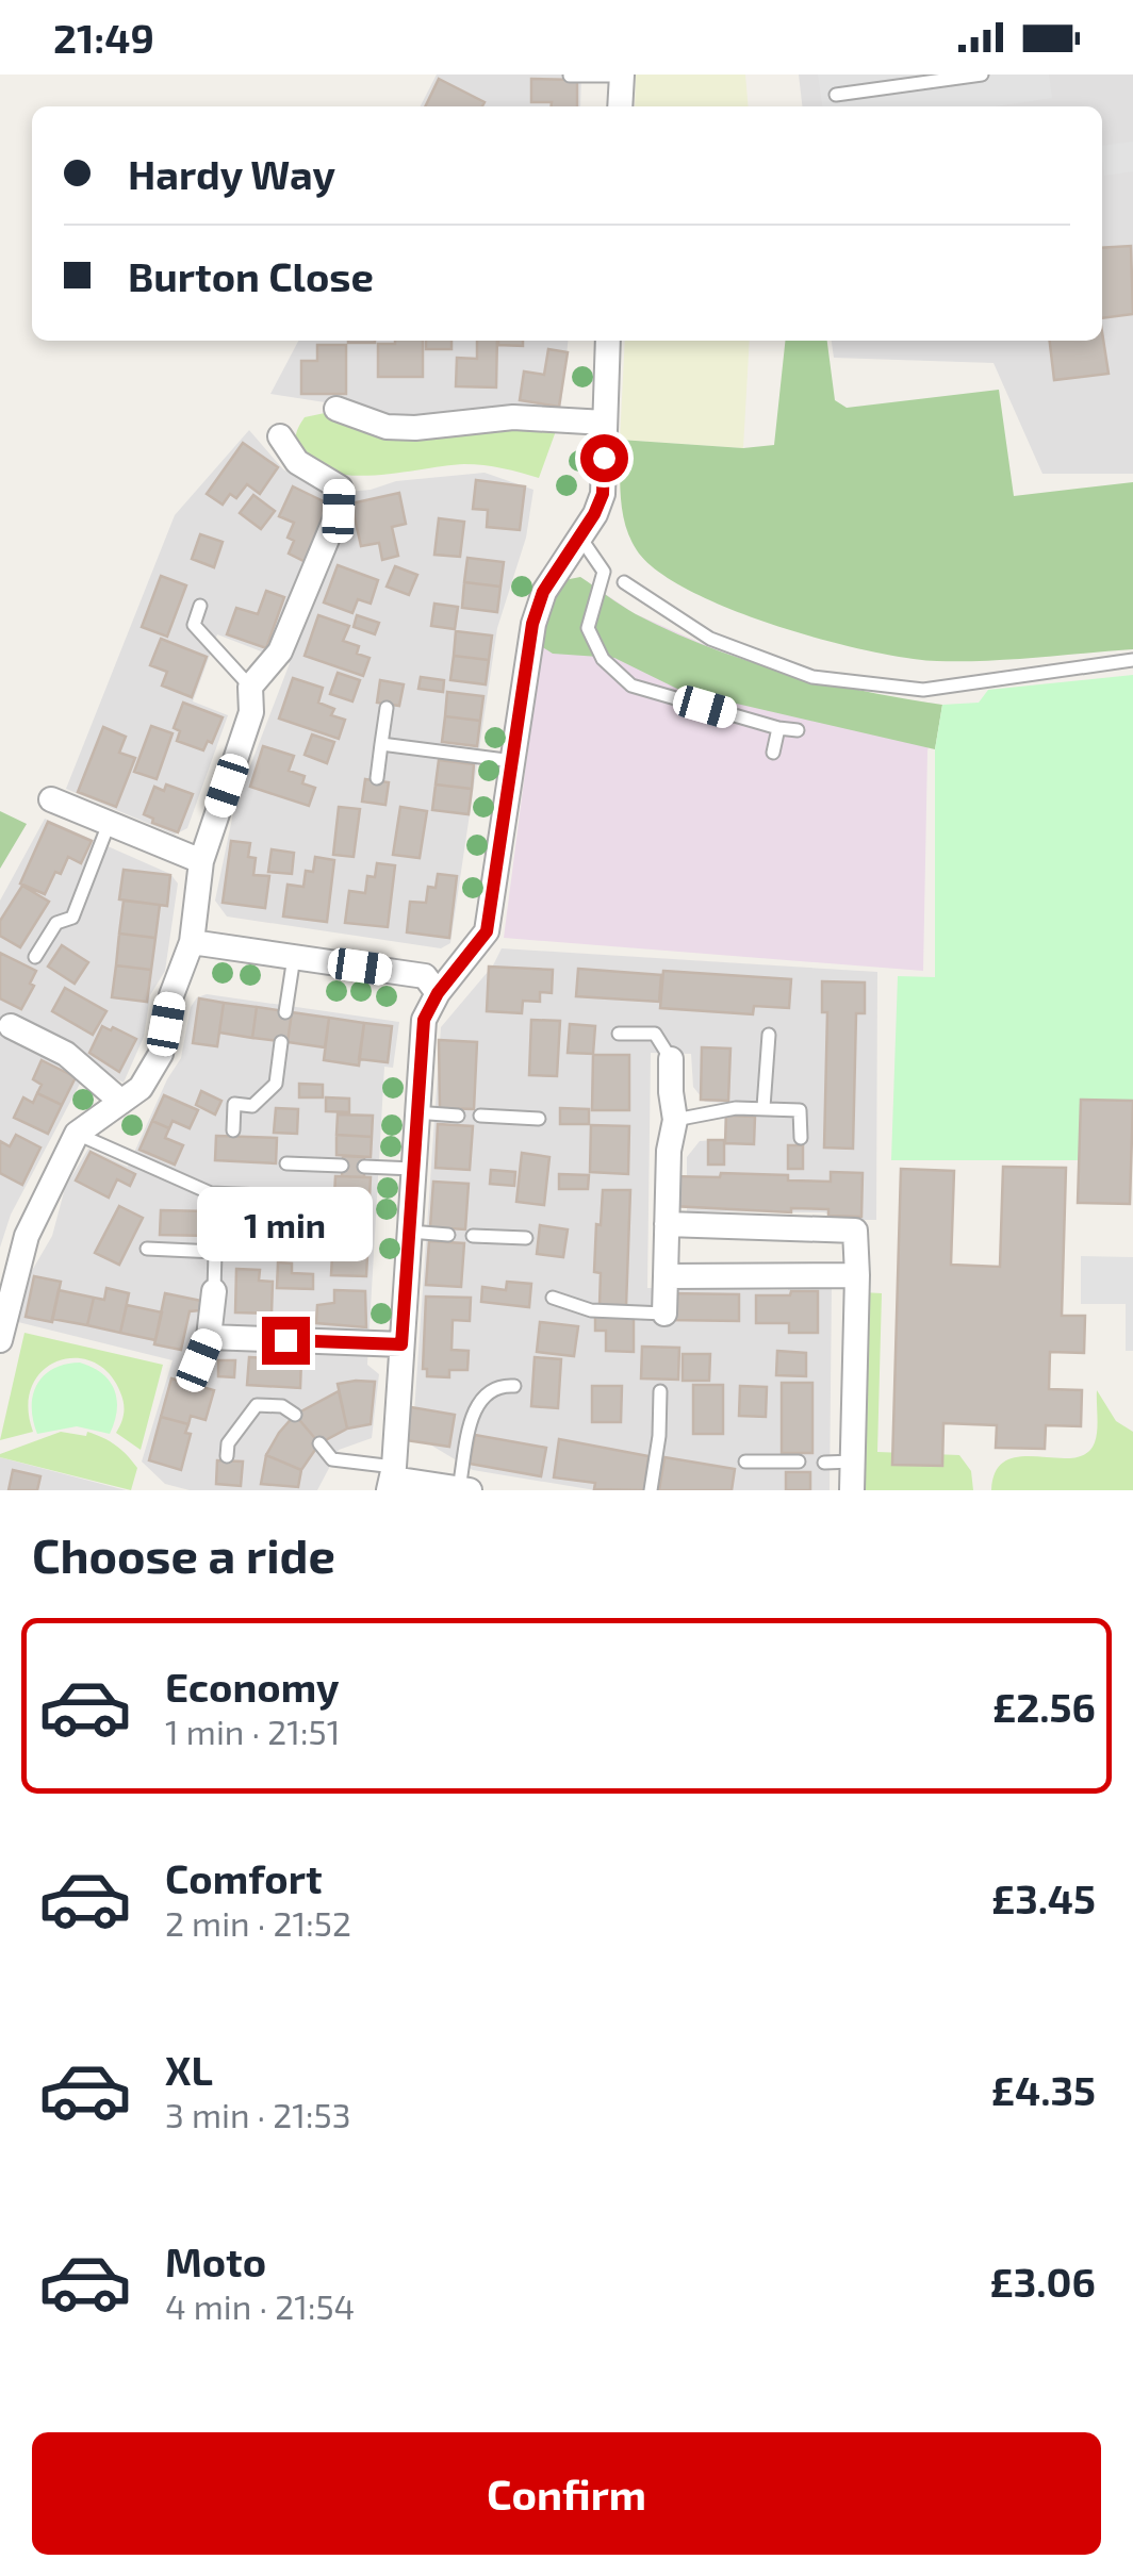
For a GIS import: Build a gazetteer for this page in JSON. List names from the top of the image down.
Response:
{
  "page": {
    "status": "21:49",
    "banner": ["Hardy Way", "Burton Close"],
    "bubble": "1 min",
    "heading": "Choose a ride",
    "list": [
      {
        "name": "Economy",
        "note": "1 min · 21:51",
        "value": "£2.56"
      },
      {
        "name": "Comfort",
        "note": "2 min · 21:52",
        "value": "£3.45"
      },
      {
        "name": "XL",
        "note": "3 min · 21:53",
        "value": "£4.35"
      },
      {
        "name": "Moto",
        "note": "4 min · 21:54",
        "value": "£3.06"
      }
    ],
    "buttons": "Confirm"
  }
}
